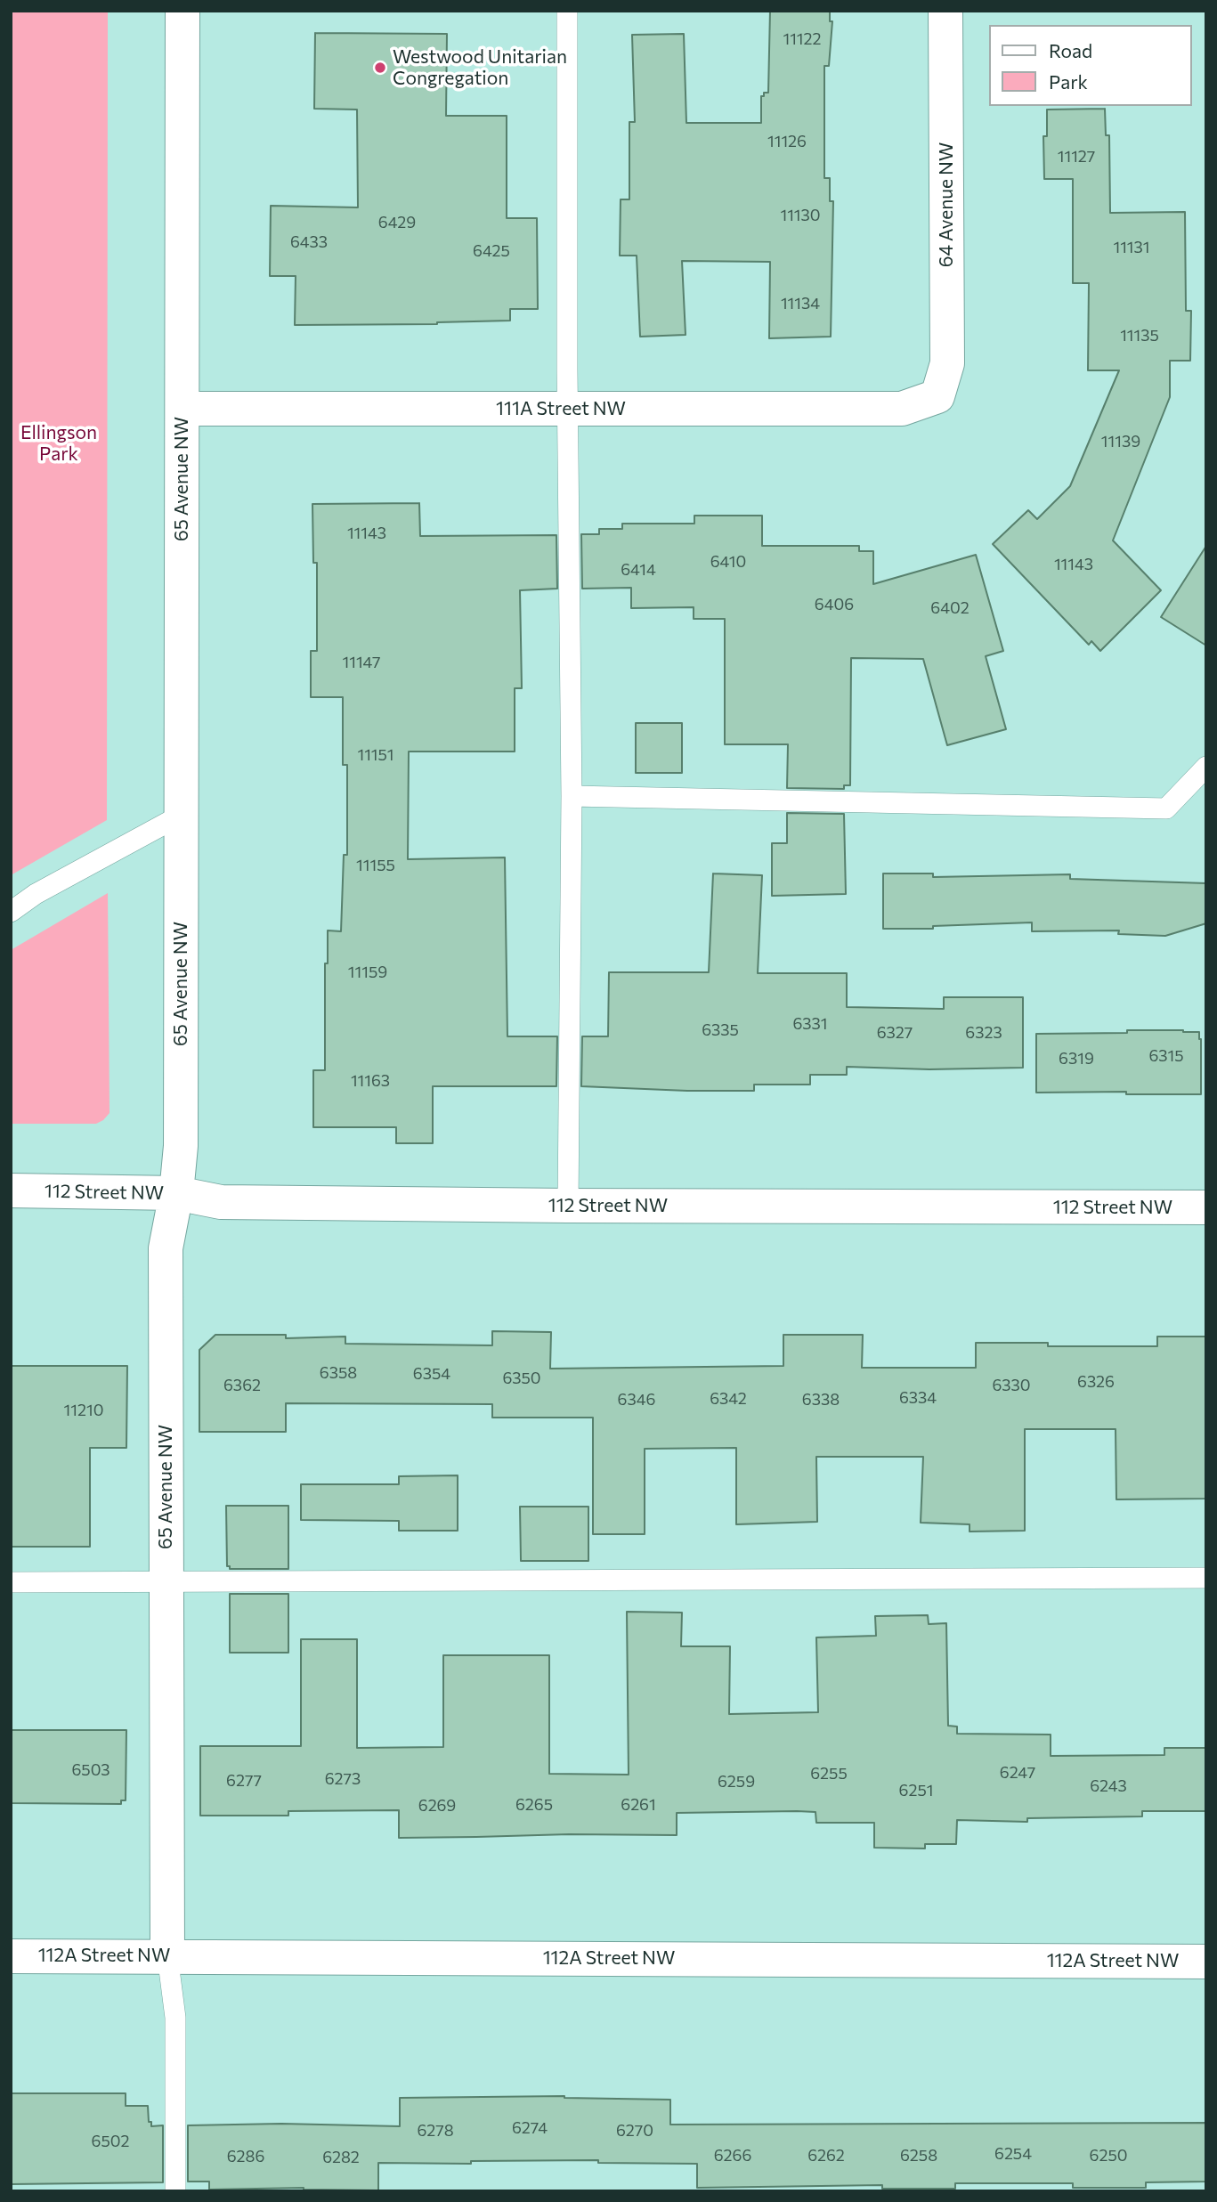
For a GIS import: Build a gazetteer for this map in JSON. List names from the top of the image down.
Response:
{
  "streets": {
    "street": [
      "64 Avenue NW",
      "111A Street NW",
      "65 Avenue NW",
      "112 Street NW",
      "112A Street NW"
    ]
  },
  "crossings": [
    ["64 Avenue NW", "111A Street NW"],
    ["111A Street NW", "65 Avenue NW"],
    ["65 Avenue NW", "112 Street NW"],
    ["65 Avenue NW", "112A Street NW"]
  ],
  "parks": ["Ellingson Park"],
  "places": ["Westwood Unitarian Congregation"],
  "house_numbers": [
    "11122",
    "11126",
    "11127",
    "11130",
    "6429",
    "6433",
    "11131",
    "6425",
    "11134",
    "11135",
    "11139",
    "11143",
    "6410",
    "11143",
    "6414",
    "6406",
    "6402",
    "11147",
    "11151",
    "11155",
    "11159",
    "6331",
    "6335",
    "6327",
    "6323",
    "6315",
    "6319",
    "11163",
    "6358",
    "6354",
    "6350",
    "6326",
    "6362",
    "6330",
    "6334",
    "6342",
    "6346",
    "6338",
    "11210",
    "6503",
    "6247",
    "6255",
    "6273",
    "6277",
    "6259",
    "6243",
    "6251",
    "6265",
    "6261",
    "6269",
    "6274",
    "6278",
    "6270",
    "6502",
    "6254",
    "6266",
    "6262",
    "6258",
    "6250",
    "6286",
    "6282"
  ],
  "legend": ["Road", "Park"]
}
